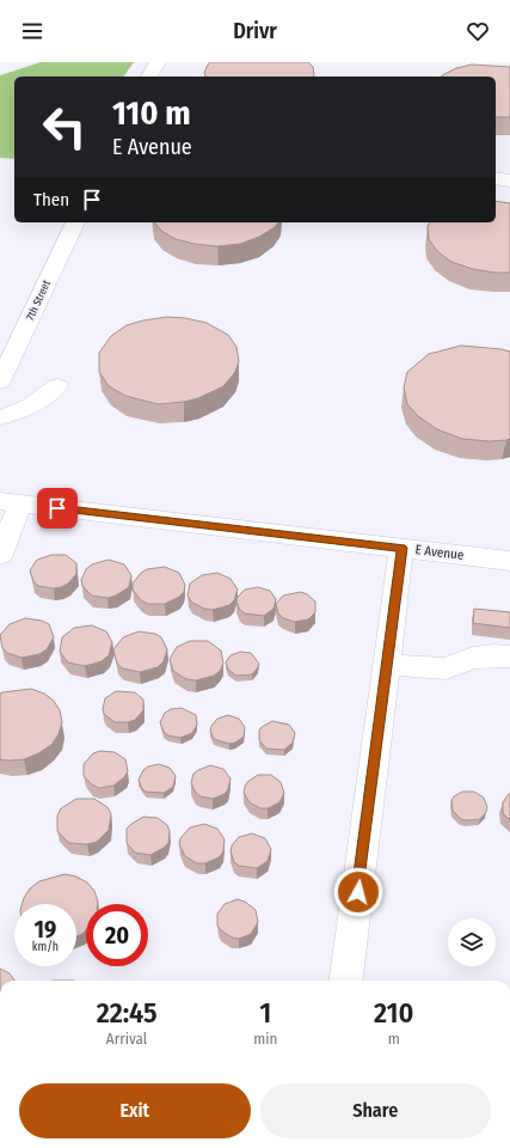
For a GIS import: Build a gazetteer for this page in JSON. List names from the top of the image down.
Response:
{
  "streets": {
    "lane": ["7th Street", "E Avenue"]
  },
  "page": {
    "header": "Drivr",
    "turn": ["110 m", "E Avenue"],
    "then": "Then",
    "speed": "19 km/h",
    "limit": "20",
    "eta": [
      "22:45",
      "Arrival",
      "1",
      "min",
      "210",
      "m"
    ],
    "buttons": ["Exit", "Share"]
  }
}
